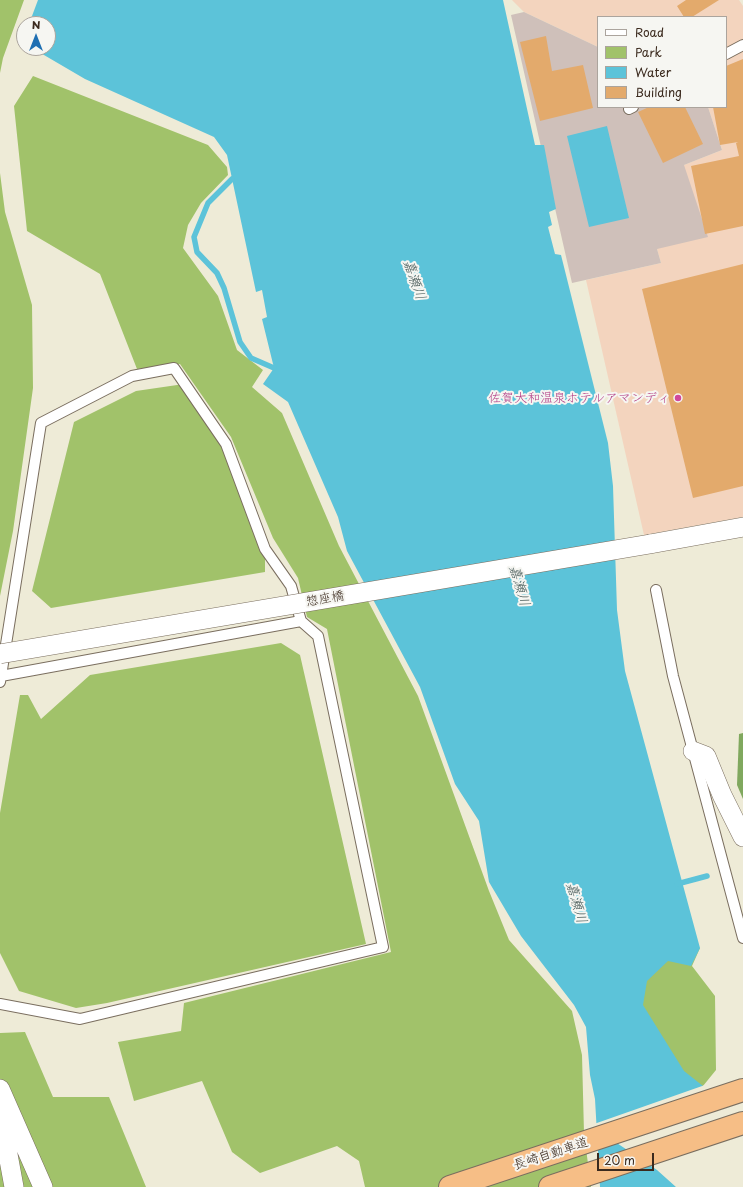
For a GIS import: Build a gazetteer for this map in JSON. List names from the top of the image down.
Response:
{
  "streets": {
    "highway": ["長崎自動車道"],
    "street": ["惣座橋"]
  },
  "water": ["嘉瀬川"],
  "places": ["佐賀大和温泉ホテルアマンディ"],
  "legend": [
    "Road",
    "Park",
    "Water",
    "Building"
  ],
  "scale_bar": "20 m",
  "north": "top"
}
